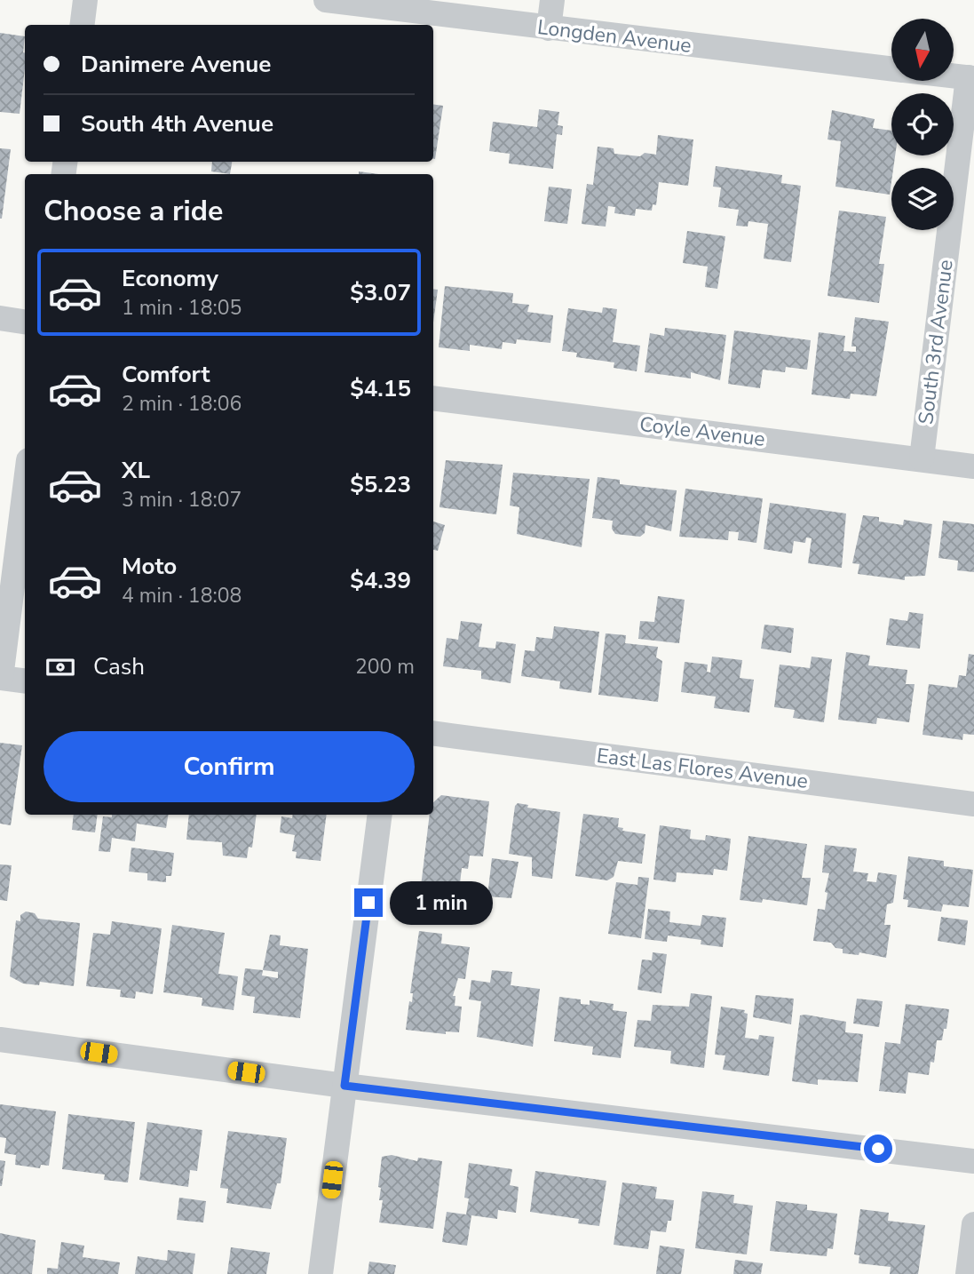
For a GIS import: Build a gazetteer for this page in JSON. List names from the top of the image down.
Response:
{
  "streets": {
    "street": [
      "Longden Avenue",
      "South 3rd Avenue",
      "Coyle Avenue",
      "East Las Flores Avenue"
    ]
  },
  "crossings": [
    ["Longden Avenue", "South 3rd Avenue"],
    ["South 3rd Avenue", "Coyle Avenue"]
  ],
  "north": "bottom",
  "page": {
    "banner": ["Danimere Avenue", "South 4th Avenue"],
    "heading": "Choose a ride",
    "list": [
      {
        "name": "Economy",
        "note": "1 min · 18:05",
        "value": "$3.07"
      },
      {
        "name": "Comfort",
        "note": "2 min · 18:06",
        "value": "$4.15"
      },
      {
        "name": "XL",
        "note": "3 min · 18:07",
        "value": "$5.23"
      },
      {
        "name": "Moto",
        "note": "4 min · 18:08",
        "value": "$4.39"
      }
    ],
    "pay": ["Cash", "200 m"],
    "buttons": "Confirm",
    "bubble": "1 min"
  }
}
